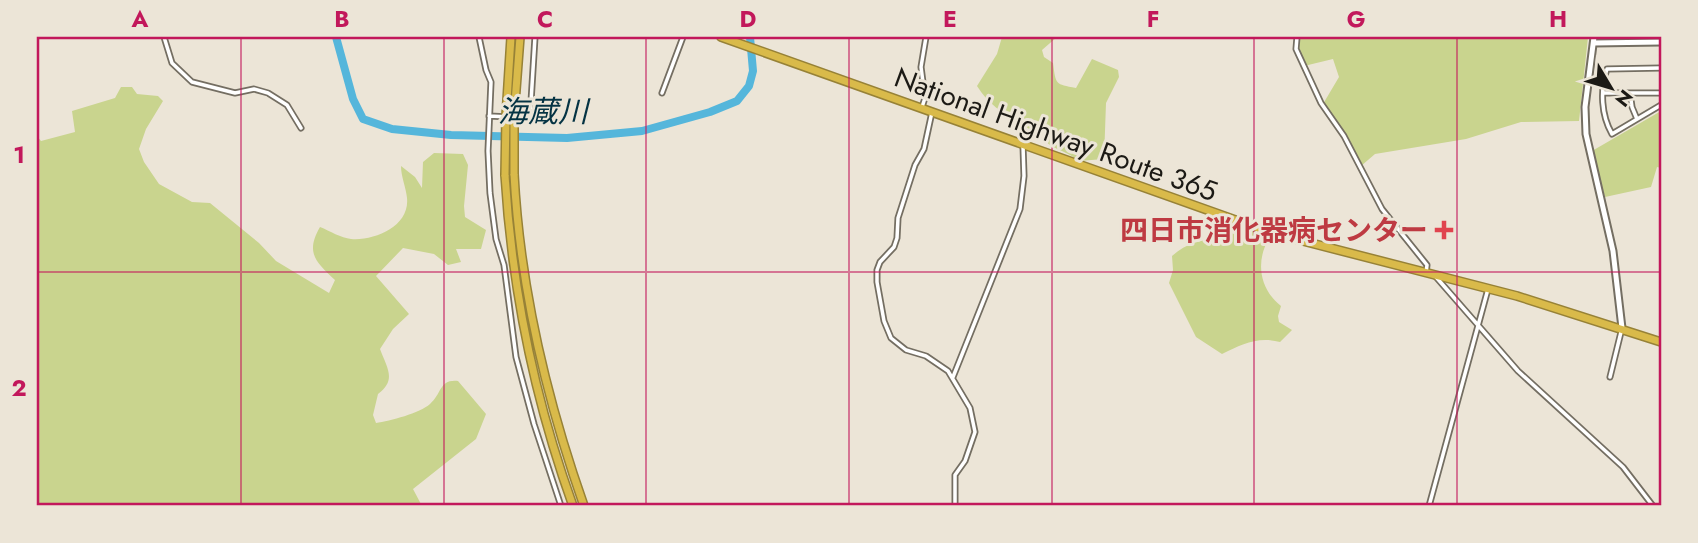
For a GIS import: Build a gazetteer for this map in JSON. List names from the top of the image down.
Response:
{
  "streets": {
    "highway": ["National Highway Route 365"]
  },
  "water": ["海蔵川"],
  "places": {
    "health": ["四日市消化器病センター"]
  },
  "north": "bottom right",
  "grid": {
    "columns": [
      "A",
      "B",
      "C",
      "D",
      "E",
      "F",
      "G",
      "H"
    ],
    "rows": ["1", "2"]
  }
}
